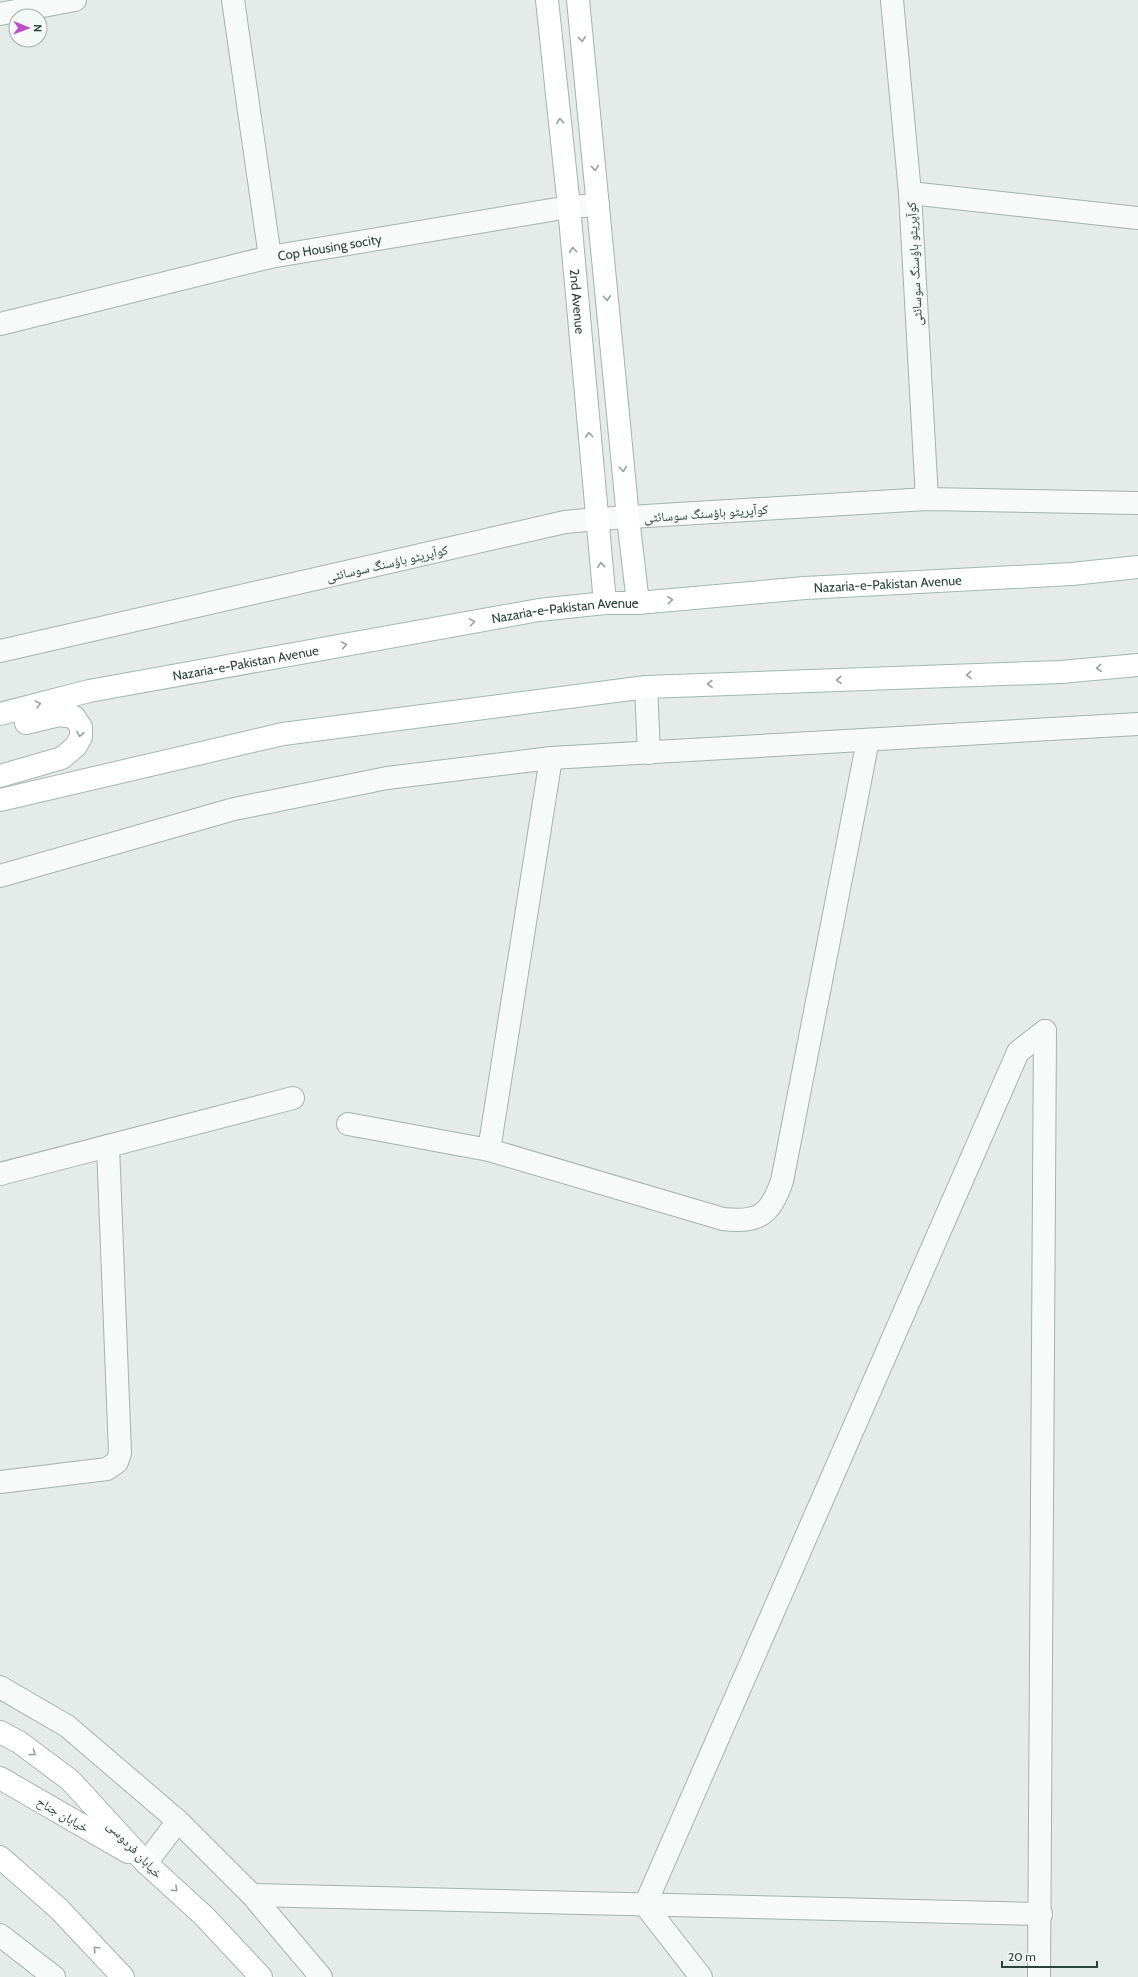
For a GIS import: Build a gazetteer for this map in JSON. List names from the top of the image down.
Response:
{
  "streets": {
    "main road": [
      "2nd Avenue",
      "Nazaria-e-Pakistan Avenue",
      "خیابان جناح",
      "خیابان فردوسی"
    ],
    "street": ["Cop Housing socity", "کوآپریٹو ہاؤسنگ سوسائٹی"]
  },
  "crossings": [
    ["Cop Housing socity", "2nd Avenue"],
    ["کوآپریٹو ہاؤسنگ سوسائٹی", "2nd Avenue"],
    ["2nd Avenue", "Nazaria-e-Pakistan Avenue"],
    ["خیابان جناح", "خیابان فردوسی"]
  ],
  "scale_bar": "20 m",
  "north": "right"
}
